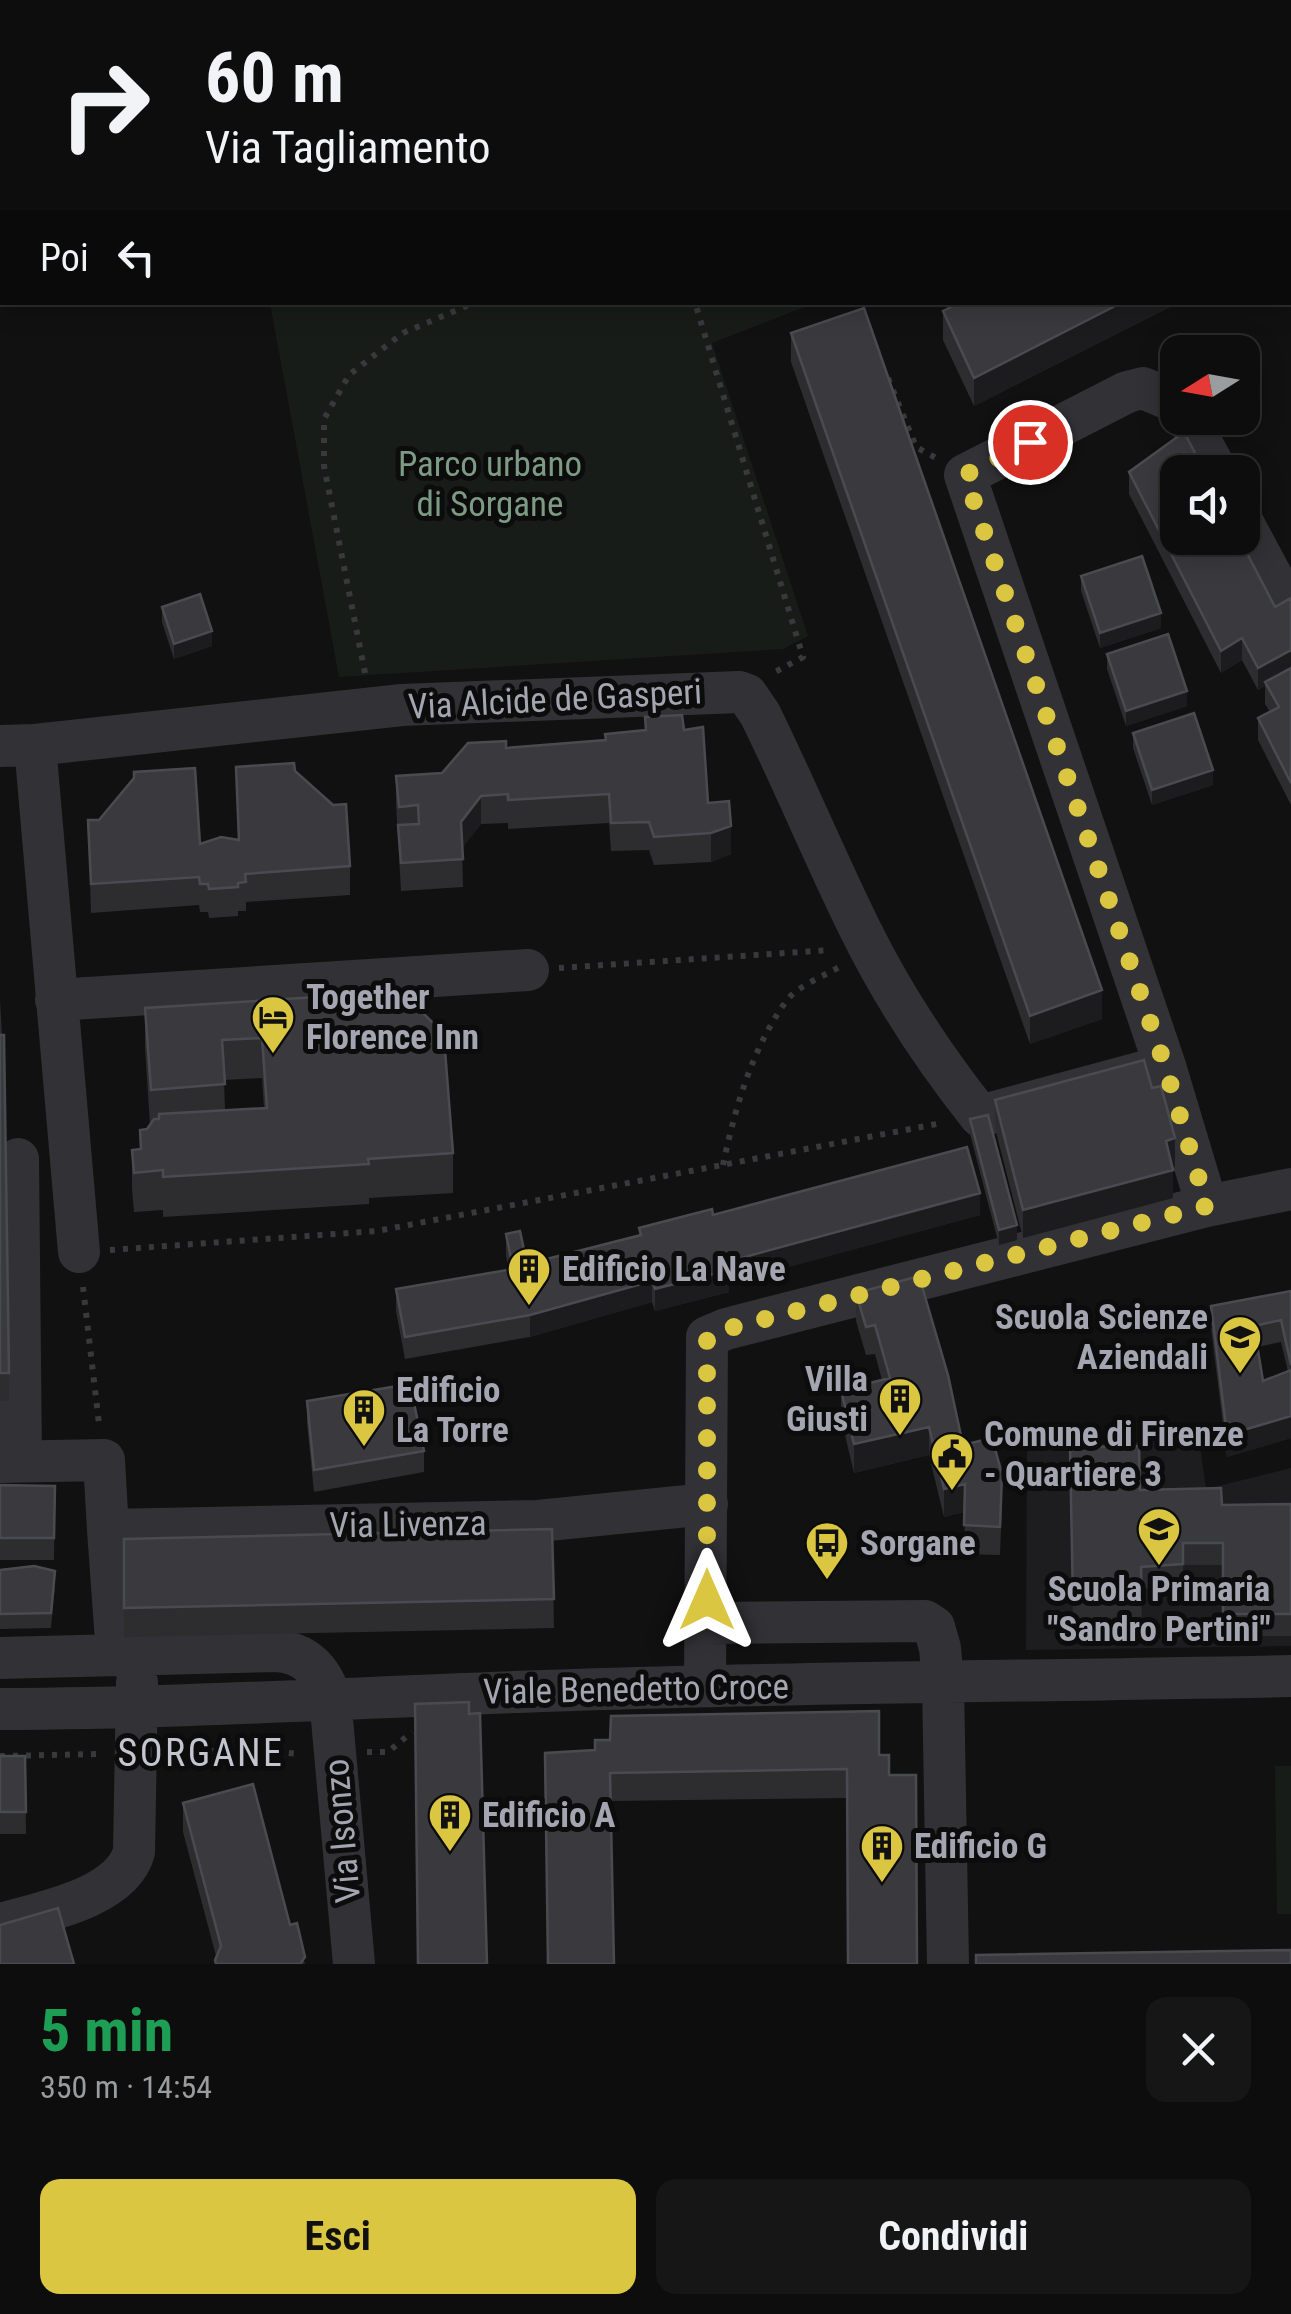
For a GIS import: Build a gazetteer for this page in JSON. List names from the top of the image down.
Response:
{
  "streets": {
    "street": [
      "Via Alcide de Gasperi",
      "Via Livenza",
      "Viale Benedetto Croce",
      "Via Isonzo"
    ]
  },
  "crossings": [
    ["Viale Benedetto Croce", "Via Isonzo"]
  ],
  "districts": ["SORGANE"],
  "parks": ["Parco urbano di Sorgane"],
  "places": {
    "hotel": ["Together Florence Inn"],
    "building": [
      "Edificio La Nave",
      "Villa Giusti",
      "Edificio La Torre",
      "Edificio A",
      "Edificio G"
    ],
    "school or university": ["Scuola Scienze Aziendali", "Scuola Primaria \"Sandro Pertini\""],
    "public building": ["Comune di Firenze - Quartiere 3"],
    "bus stop": ["Sorgane"]
  },
  "north": "left",
  "page": {
    "turn": ["60 m", "Via Tagliamento"],
    "then": "Poi",
    "heading": ["5 min", "350 m · 14:54"],
    "buttons": ["Esci", "Condividi"]
  }
}
